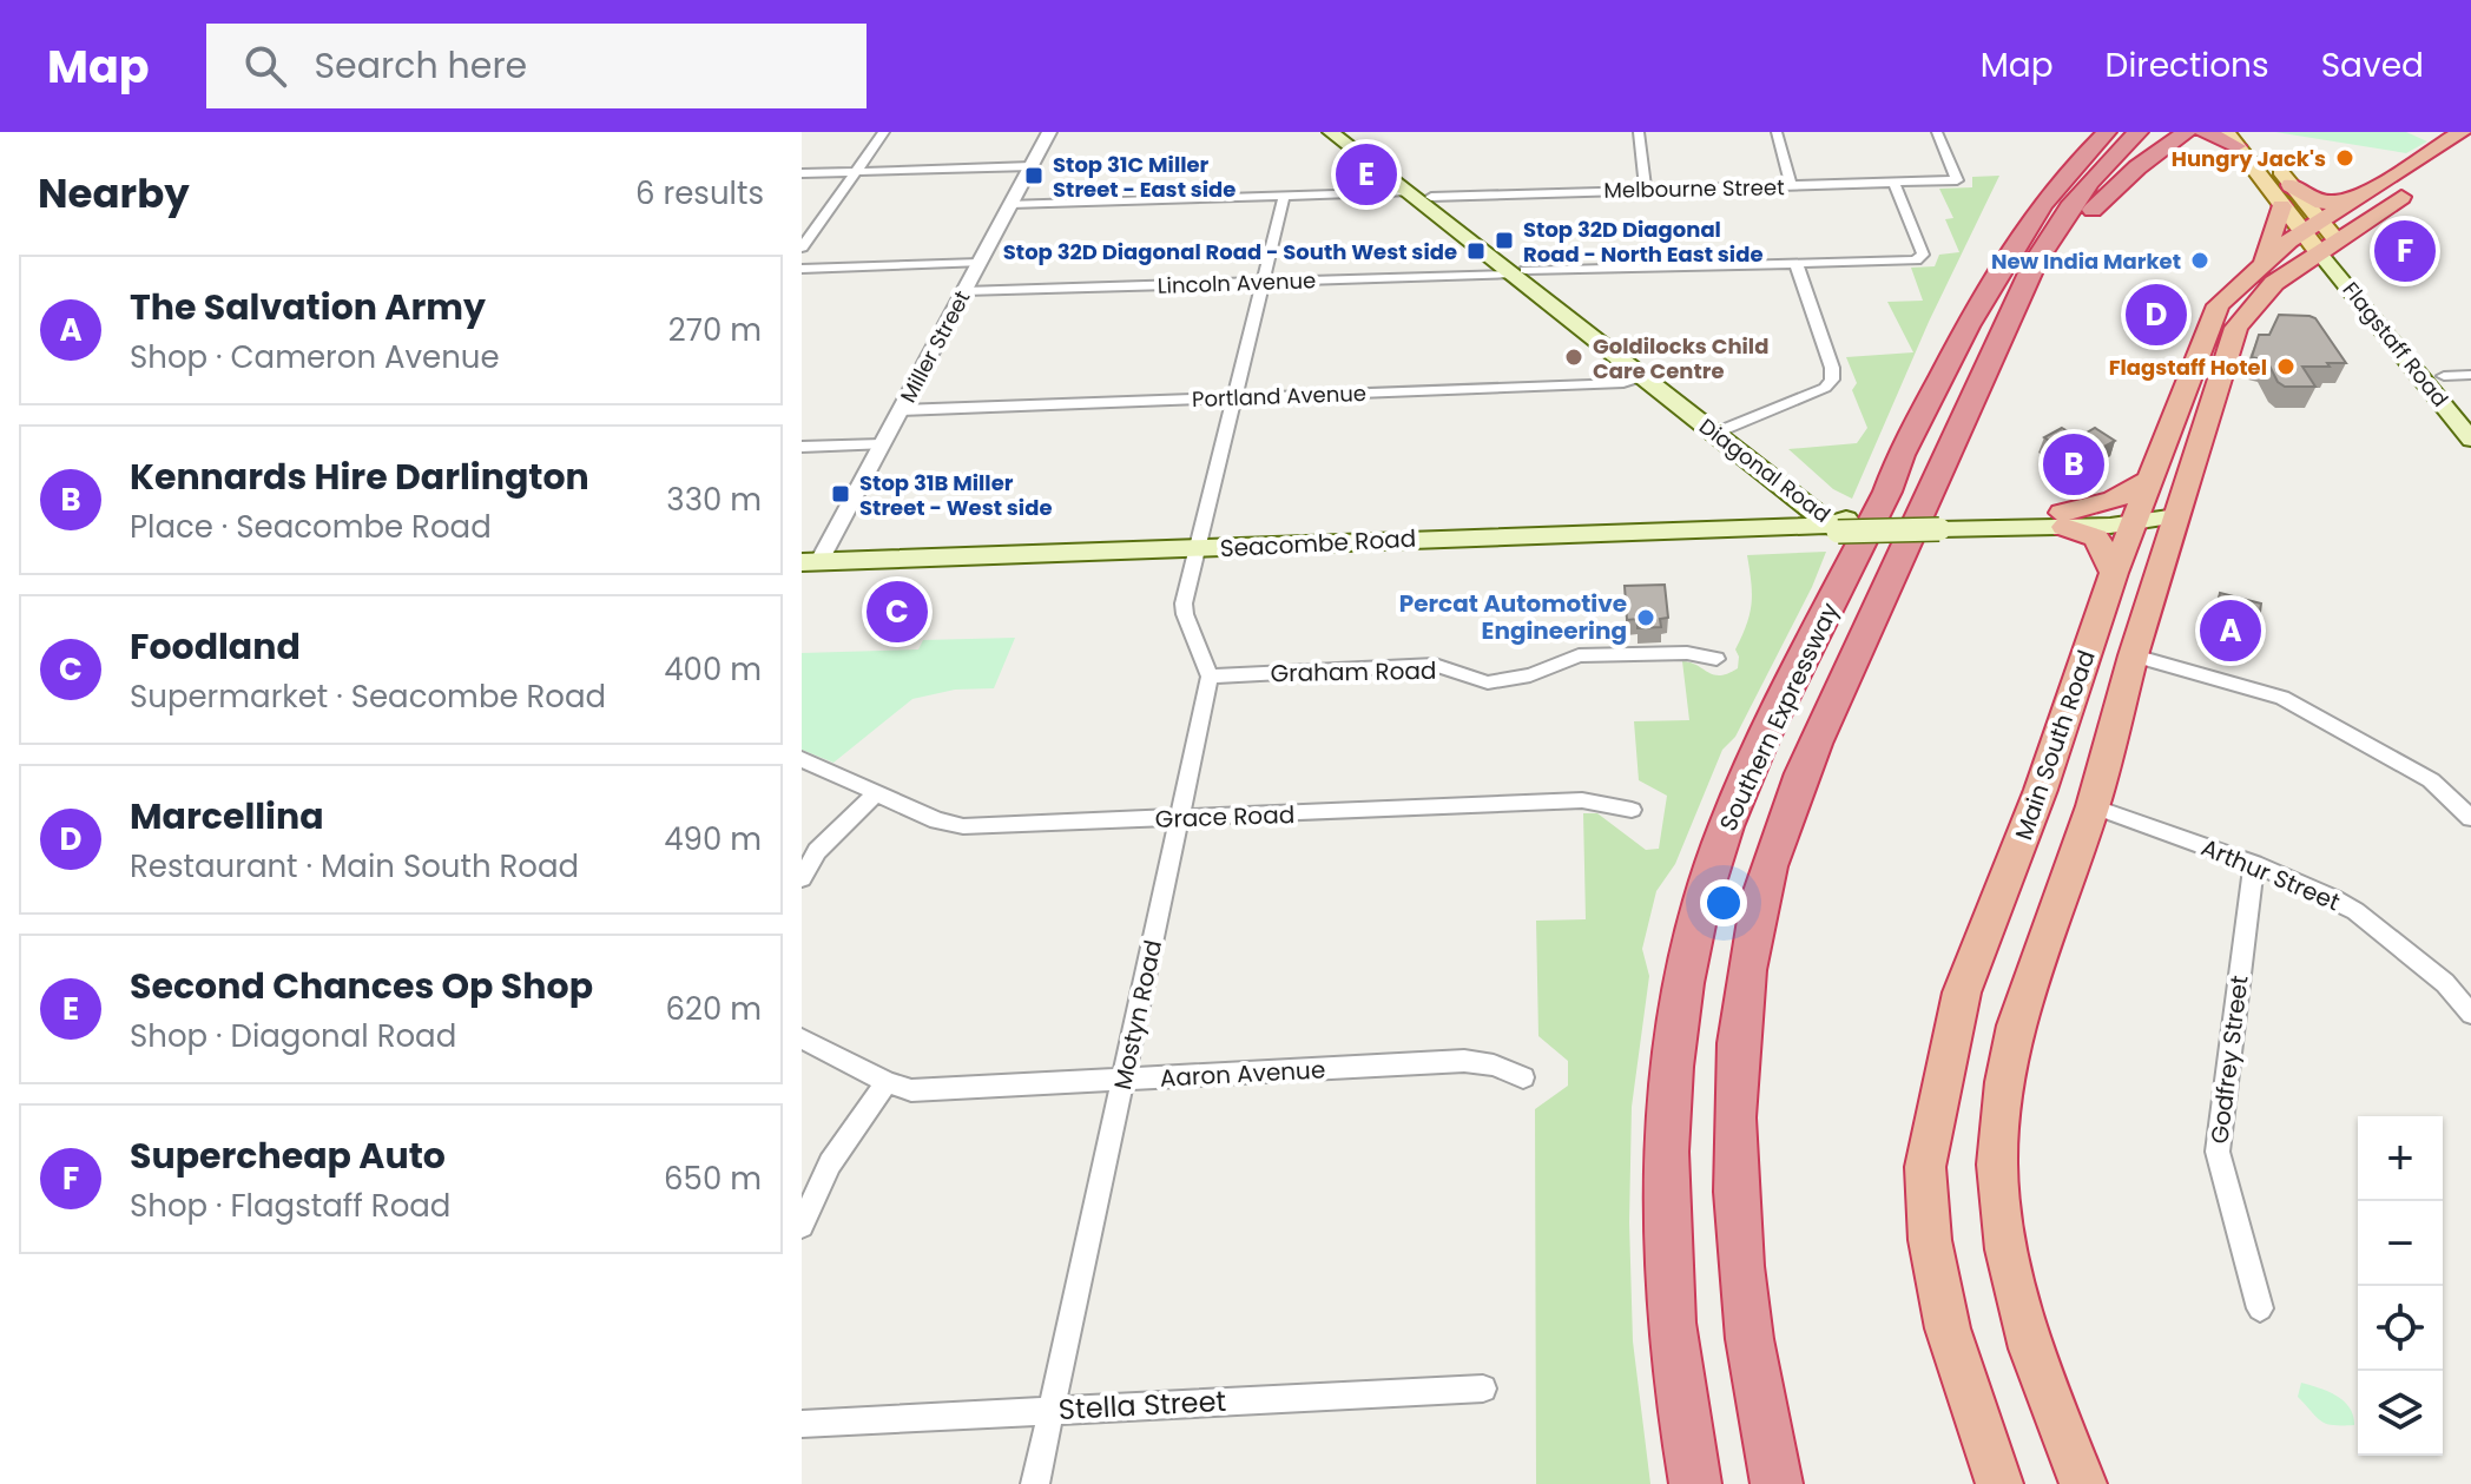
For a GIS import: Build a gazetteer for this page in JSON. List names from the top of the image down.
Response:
{
  "streets": {
    "highway": ["Southern Expressway", "Main South Road"],
    "main road": ["Flagstaff Road", "Diagonal Road", "Seacombe Road"],
    "street": [
      "Melbourne Street",
      "Lincoln Avenue",
      "Miller Street",
      "Portland Avenue",
      "Graham Road",
      "Grace Road",
      "Arthur Street",
      "Mostyn Road",
      "Godfrey Street",
      "Aaron Avenue",
      "Stella Street"
    ]
  },
  "crossings": [
    ["Melbourne Street", "Lincoln Avenue"],
    ["Melbourne Street", "Miller Street"],
    ["Melbourne Street", "Diagonal Road"],
    ["Lincoln Avenue", "Miller Street"],
    ["Lincoln Avenue", "Diagonal Road"],
    ["Flagstaff Road", "Main South Road"],
    ["Miller Street", "Portland Avenue"],
    ["Miller Street", "Seacombe Road"],
    ["Portland Avenue", "Diagonal Road"],
    ["Diagonal Road", "Seacombe Road"],
    ["Seacombe Road", "Main South Road"],
    ["Graham Road", "Mostyn Road"],
    ["Main South Road", "Arthur Street"],
    ["Grace Road", "Mostyn Road"],
    ["Arthur Street", "Godfrey Street"],
    ["Mostyn Road", "Aaron Avenue"],
    ["Mostyn Road", "Stella Street"]
  ],
  "places": {
    "other": [
      "Hungry Jack's",
      "New India Market",
      "Goldilocks Child Care Centre",
      "Flagstaff Hotel",
      "Percat Automotive Engineering"
    ],
    "transit": [
      "Stop 31C Miller Street - East side",
      "Stop 32D Diagonal Road - North East side",
      "Stop 32D Diagonal Road - South West side",
      "Stop 31B Miller Street - West side"
    ]
  },
  "page": {
    "header": "Map",
    "search": "Search here",
    "nav": ["Map", "Directions", "Saved"],
    "heading": ["Nearby", "6 results"],
    "pins": [
      "E",
      "F",
      "D",
      "B",
      "C",
      "A"
    ],
    "list": [
      {
        "mark": "A",
        "name": "The Salvation Army",
        "note": "Shop · Cameron Avenue",
        "value": "270 m"
      },
      {
        "mark": "B",
        "name": "Kennards Hire Darlington",
        "note": "Place · Seacombe Road",
        "value": "330 m"
      },
      {
        "mark": "C",
        "name": "Foodland",
        "note": "Supermarket · Seacombe Road",
        "value": "400 m"
      },
      {
        "mark": "D",
        "name": "Marcellina",
        "note": "Restaurant · Main South Road",
        "value": "490 m"
      },
      {
        "mark": "E",
        "name": "Second Chances Op Shop",
        "note": "Shop · Diagonal Road",
        "value": "620 m"
      },
      {
        "mark": "F",
        "name": "Supercheap Auto",
        "note": "Shop · Flagstaff Road",
        "value": "650 m"
      }
    ],
    "map_buttons": ["+", "−"]
  }
}
